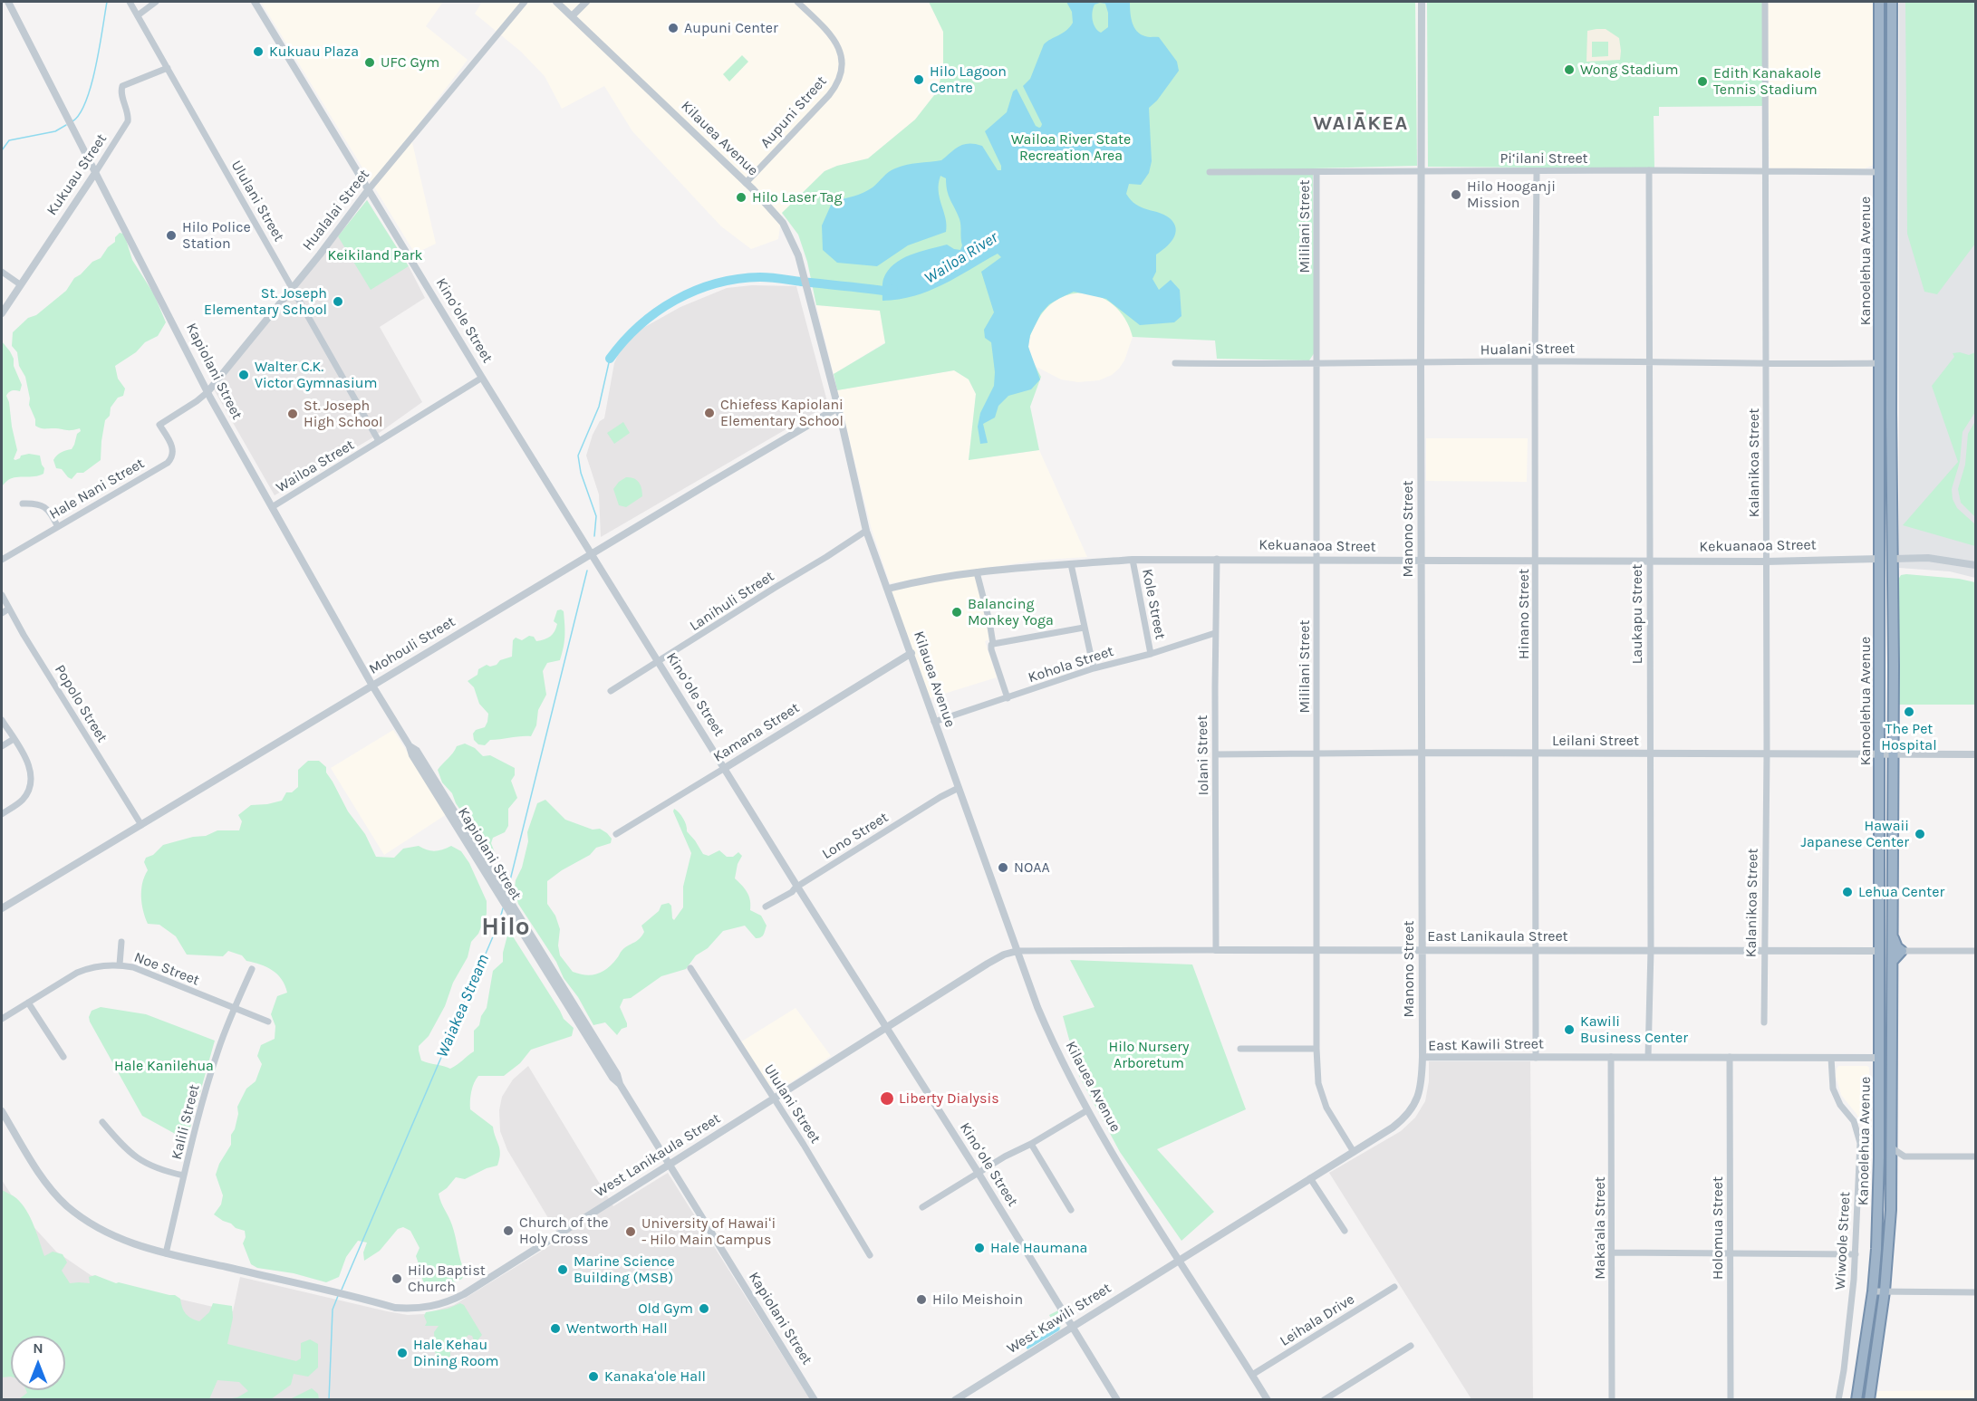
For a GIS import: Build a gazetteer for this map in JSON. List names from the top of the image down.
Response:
{
  "streets": {
    "highway": ["Kanoelehua Avenue"],
    "street": [
      "Aupuni Street",
      "Kilauea Avenue",
      "Pi‘ilani Street",
      "Kukuau Street",
      "Ululani Street",
      "Hualalai Street",
      "Mililani Street",
      "Kinoʻole Street",
      "Hualani Street",
      "Kapiolani Street",
      "Kalanikoa Street",
      "Wailoa Street",
      "Hale Nani Street",
      "Manono Street",
      "Kekuanaoa Street",
      "Lanihuli Street",
      "Kole Street",
      "Hinano Street",
      "Laukapu Street",
      "Mohouli Street",
      "Kohola Street",
      "Popolo Street",
      "Kamana Street",
      "Leilani Street",
      "Iolani Street",
      "Lono Street",
      "East Lanikaula Street",
      "Noe Street",
      "East Kawili Street",
      "Kalili Street",
      "West Lanikaula Street",
      "Maka‘ala Street",
      "Holomua Street",
      "Wiwoole Street",
      "West Kawili Street",
      "Leihala Drive"
    ]
  },
  "crossings": [
    ["Aupuni Street", "Kilauea Avenue"],
    ["Kilauea Avenue", "Kekuanaoa Street"],
    ["Kilauea Avenue", "Lanihuli Street"],
    ["Kilauea Avenue", "Mohouli Street"],
    ["Kilauea Avenue", "Kohola Street"],
    ["Kilauea Avenue", "Kamana Street"],
    ["Kilauea Avenue", "Lono Street"],
    ["Kilauea Avenue", "East Lanikaula Street"],
    ["Kilauea Avenue", "East Kawili Street"],
    ["Kilauea Avenue", "West Lanikaula Street"],
    ["Kilauea Avenue", "West Kawili Street"],
    ["Kilauea Avenue", "Leihala Drive"],
    ["Pi‘ilani Street", "Mililani Street"],
    ["Pi‘ilani Street", "Kanoelehua Avenue"],
    ["Pi‘ilani Street", "Kalanikoa Street"],
    ["Pi‘ilani Street", "Manono Street"],
    ["Pi‘ilani Street", "Hinano Street"],
    ["Pi‘ilani Street", "Laukapu Street"],
    ["Kukuau Street", "Ululani Street"],
    ["Kukuau Street", "Kapiolani Street"],
    ["Ululani Street", "Hualalai Street"],
    ["Ululani Street", "Wailoa Street"],
    ["Ululani Street", "West Lanikaula Street"],
    ["Hualalai Street", "Kinoʻole Street"],
    ["Hualalai Street", "Kapiolani Street"],
    ["Hualalai Street", "Hale Nani Street"],
    ["Mililani Street", "Hualani Street"],
    ["Mililani Street", "Kekuanaoa Street"],
    ["Mililani Street", "Leilani Street"],
    ["Mililani Street", "East Lanikaula Street"],
    ["Mililani Street", "East Kawili Street"],
    ["Kanoelehua Avenue", "Hualani Street"],
    ["Kanoelehua Avenue", "Kekuanaoa Street"],
    ["Kanoelehua Avenue", "Leilani Street"],
    ["Kanoelehua Avenue", "East Lanikaula Street"],
    ["Kanoelehua Avenue", "East Kawili Street"],
    ["Kinoʻole Street", "Wailoa Street"],
    ["Kinoʻole Street", "Lanihuli Street"],
    ["Kinoʻole Street", "Mohouli Street"],
    ["Kinoʻole Street", "Kamana Street"],
    ["Kinoʻole Street", "Lono Street"],
    ["Kinoʻole Street", "West Lanikaula Street"],
    ["Kinoʻole Street", "West Kawili Street"],
    ["Hualani Street", "Kalanikoa Street"],
    ["Hualani Street", "Manono Street"],
    ["Hualani Street", "Hinano Street"],
    ["Hualani Street", "Laukapu Street"],
    ["Kapiolani Street", "Wailoa Street"],
    ["Kapiolani Street", "Mohouli Street"],
    ["Kapiolani Street", "West Lanikaula Street"],
    ["Kalanikoa Street", "Kekuanaoa Street"],
    ["Kalanikoa Street", "Leilani Street"],
    ["Kalanikoa Street", "East Lanikaula Street"],
    ["Manono Street", "Kekuanaoa Street"],
    ["Manono Street", "Leilani Street"],
    ["Manono Street", "East Lanikaula Street"],
    ["Manono Street", "East Kawili Street"],
    ["Kekuanaoa Street", "Kole Street"],
    ["Kekuanaoa Street", "Hinano Street"],
    ["Kekuanaoa Street", "Laukapu Street"],
    ["Kekuanaoa Street", "Iolani Street"],
    ["Kole Street", "Kohola Street"],
    ["Hinano Street", "Leilani Street"],
    ["Hinano Street", "East Lanikaula Street"],
    ["Hinano Street", "East Kawili Street"],
    ["Laukapu Street", "Leilani Street"],
    ["Laukapu Street", "East Lanikaula Street"],
    ["Laukapu Street", "East Kawili Street"],
    ["Mohouli Street", "Popolo Street"],
    ["Kohola Street", "Iolani Street"],
    ["Leilani Street", "Iolani Street"],
    ["Iolani Street", "East Lanikaula Street"],
    ["East Lanikaula Street", "West Lanikaula Street"],
    ["Noe Street", "Kalili Street"],
    ["East Kawili Street", "Maka‘ala Street"],
    ["East Kawili Street", "Holomua Street"],
    ["East Kawili Street", "Wiwoole Street"],
    ["East Kawili Street", "West Kawili Street"],
    ["Kalili Street", "West Lanikaula Street"]
  ],
  "districts": ["WAIĀKEA", "Hilo"],
  "water": ["Wailoa River", "Waiakea Stream"],
  "parks": [
    "Wailoa River State Recreation Area",
    "Keikiland Park",
    "Hilo Nursery Arboretum",
    "Hale Kanilehua"
  ],
  "places": [
    "Aupuni Center",
    "Kukuau Plaza",
    "UFC Gym",
    "Wong Stadium",
    "Hilo Lagoon Centre",
    "Edith Kanakaole Tennis Stadium",
    "Hilo Hooganji Mission",
    "Hilo Laser Tag",
    "Hilo Police Station",
    "St. Joseph Elementary School",
    "Walter C.K. Victor Gymnasium",
    "Chiefess Kapiolani Elementary School",
    "St. Joseph High School",
    "Balancing Monkey Yoga",
    "The Pet Hospital",
    "Hawaii Japanese Center",
    "NOAA",
    "Lehua Center",
    "Kawili Business Center",
    "Liberty Dialysis",
    "Church of the Holy Cross",
    "University of Hawaiʻi - Hilo Main Campus",
    "Hale Haumana",
    "Marine Science Building (MSB)",
    "Hilo Baptist Church",
    "Hilo Meishoin",
    "Old Gym",
    "Wentworth Hall",
    "Hale Kehau Dining Room",
    "Kanakaʻole Hall"
  ],
  "north": "top"
}
